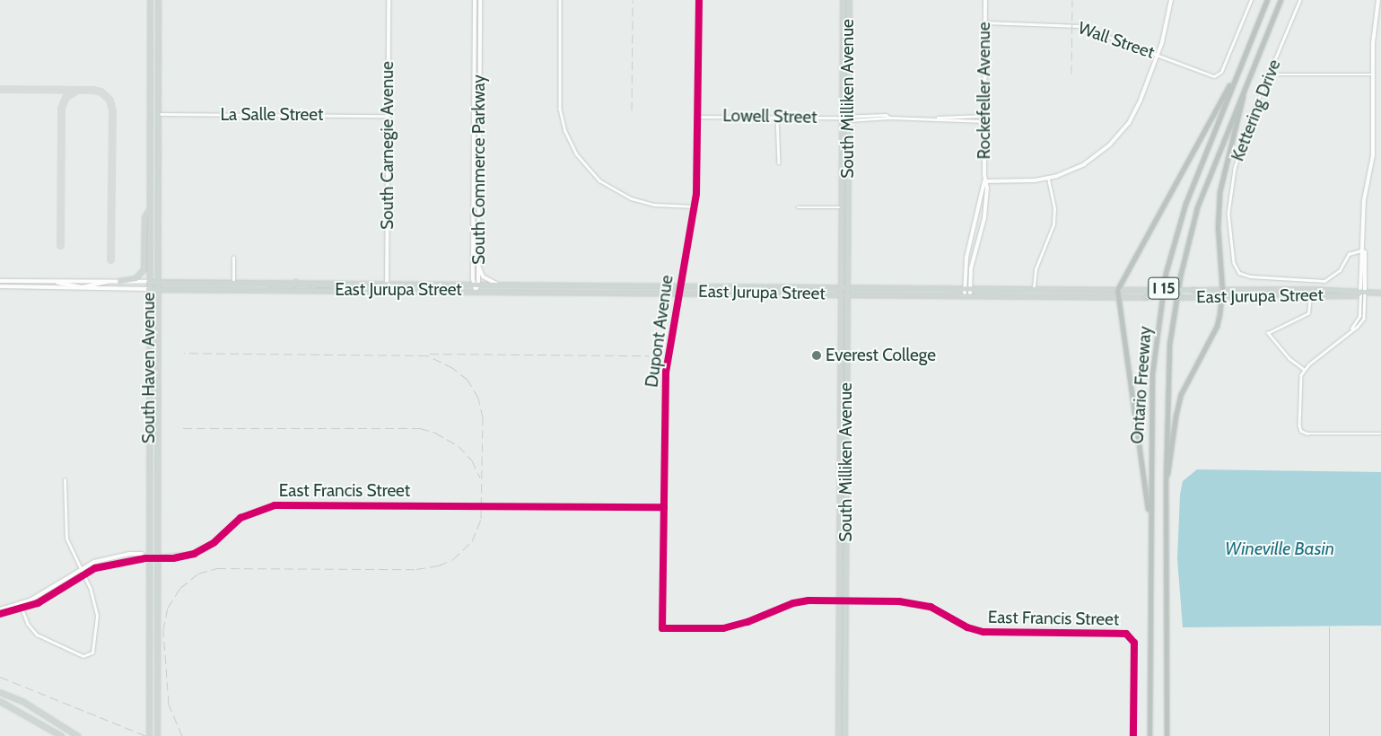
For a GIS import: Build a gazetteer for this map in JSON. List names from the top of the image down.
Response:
{
  "streets": {
    "highway": ["I 15", "Ontario Freeway"],
    "main road": ["South Milliken Avenue", "East Jurupa Street", "South Haven Avenue"],
    "street": [
      "Wall Street",
      "Rockefeller Avenue",
      "Kettering Drive",
      "La Salle Street",
      "Lowell Street",
      "South Carnegie Avenue",
      "South Commerce Parkway",
      "Dupont Avenue",
      "East Francis Street"
    ]
  },
  "crossings": [
    ["Wall Street", "Rockefeller Avenue"],
    ["Rockefeller Avenue", "Lowell Street"],
    ["Rockefeller Avenue", "East Jurupa Street"],
    ["South Milliken Avenue", "Lowell Street"],
    ["South Milliken Avenue", "East Jurupa Street"],
    ["South Milliken Avenue", "East Francis Street"],
    ["La Salle Street", "South Carnegie Avenue"],
    ["La Salle Street", "South Haven Avenue"],
    ["Lowell Street", "Dupont Avenue"],
    ["South Carnegie Avenue", "East Jurupa Street"],
    ["South Commerce Parkway", "East Jurupa Street"],
    ["East Jurupa Street", "Dupont Avenue"],
    ["East Jurupa Street", "South Haven Avenue"],
    ["Dupont Avenue", "East Francis Street"],
    ["South Haven Avenue", "East Francis Street"]
  ],
  "water": ["Wineville Basin"],
  "places": ["Everest College"]
}
